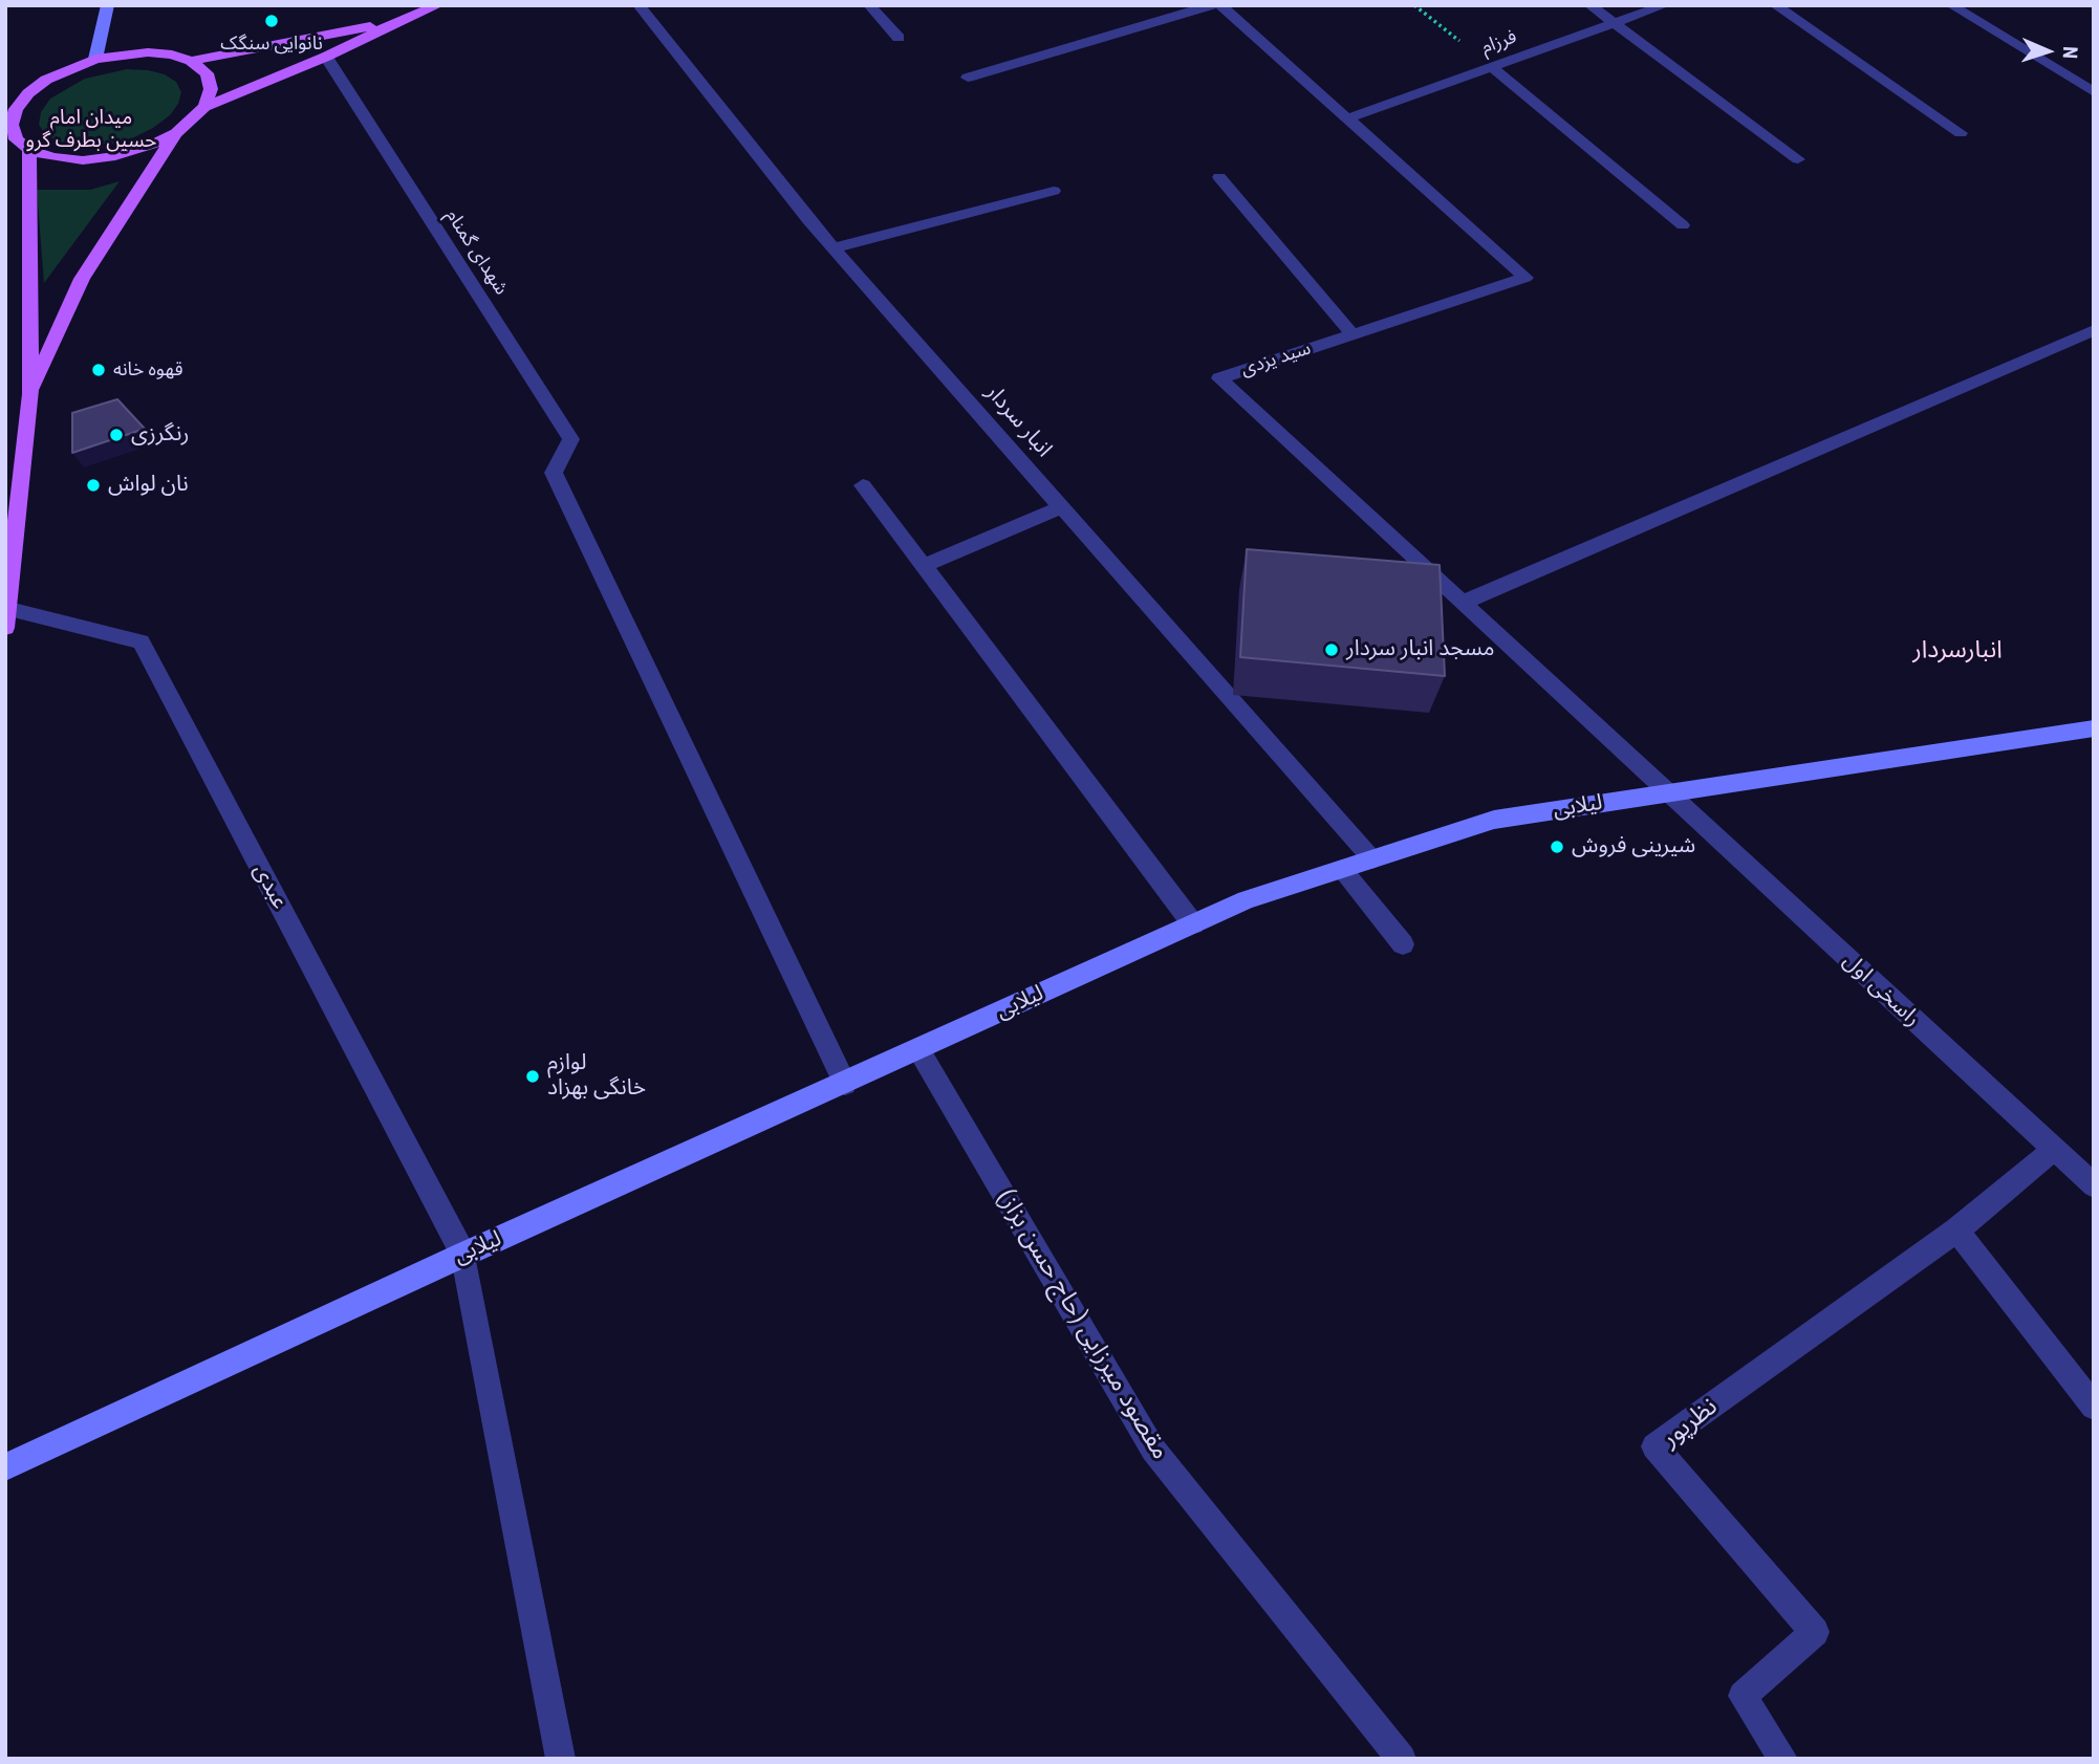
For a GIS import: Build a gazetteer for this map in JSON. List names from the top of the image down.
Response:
{
  "streets": {
    "main road": ["لیلابی"],
    "street": [
      "فرزام",
      "شهدای گمنام",
      "سید یزدی",
      "انبار سردار",
      "عبدی",
      "راسخی اول",
      "مقصود میرزایی (حاج حسن بزاز)",
      "نظرپور"
    ]
  },
  "crossings": [
    ["فرزام", "سید یزدی"],
    ["شهدای گمنام", "لیلابی"],
    ["سید یزدی", "لیلابی"],
    ["سید یزدی", "راسخی اول"],
    ["انبار سردار", "لیلابی"],
    ["لیلابی", "عبدی"],
    ["لیلابی", "راسخی اول"],
    ["لیلابی", "مقصود میرزایی (حاج حسن بزاز)"],
    ["راسخی اول", "نظرپور"]
  ],
  "districts": ["میدان امام حسین بطرف گرو", "انبارسردار"],
  "places": [
    "نانوایی سنگک",
    "قهوه خانه",
    "رنگرزی",
    "نان لواش",
    "مسجد انبار سردار",
    "شیرینی فروش",
    "لوازم خانگی بهزاد"
  ],
  "north": "right"
}
